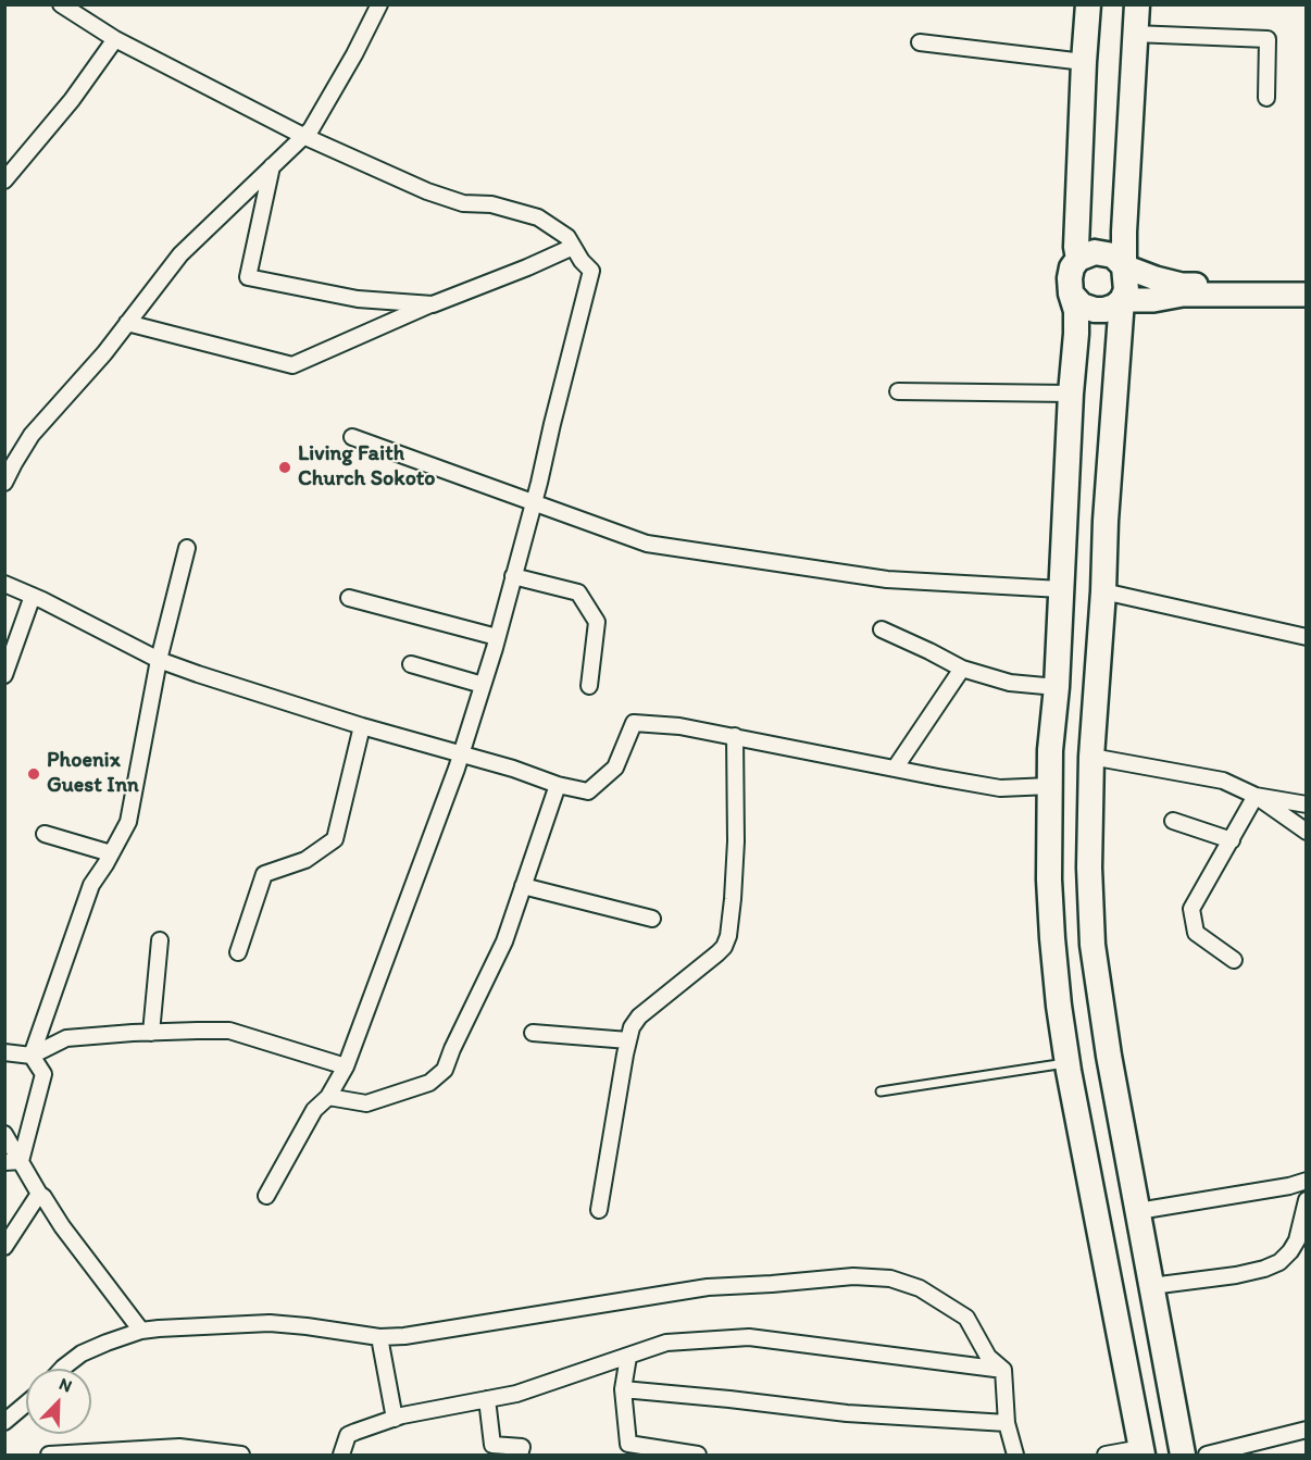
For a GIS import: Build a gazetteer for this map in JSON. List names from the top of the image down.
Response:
{
  "places": ["Living Faith Church Sokoto", "Phoenix Guest Inn"],
  "north": "top right"
}
